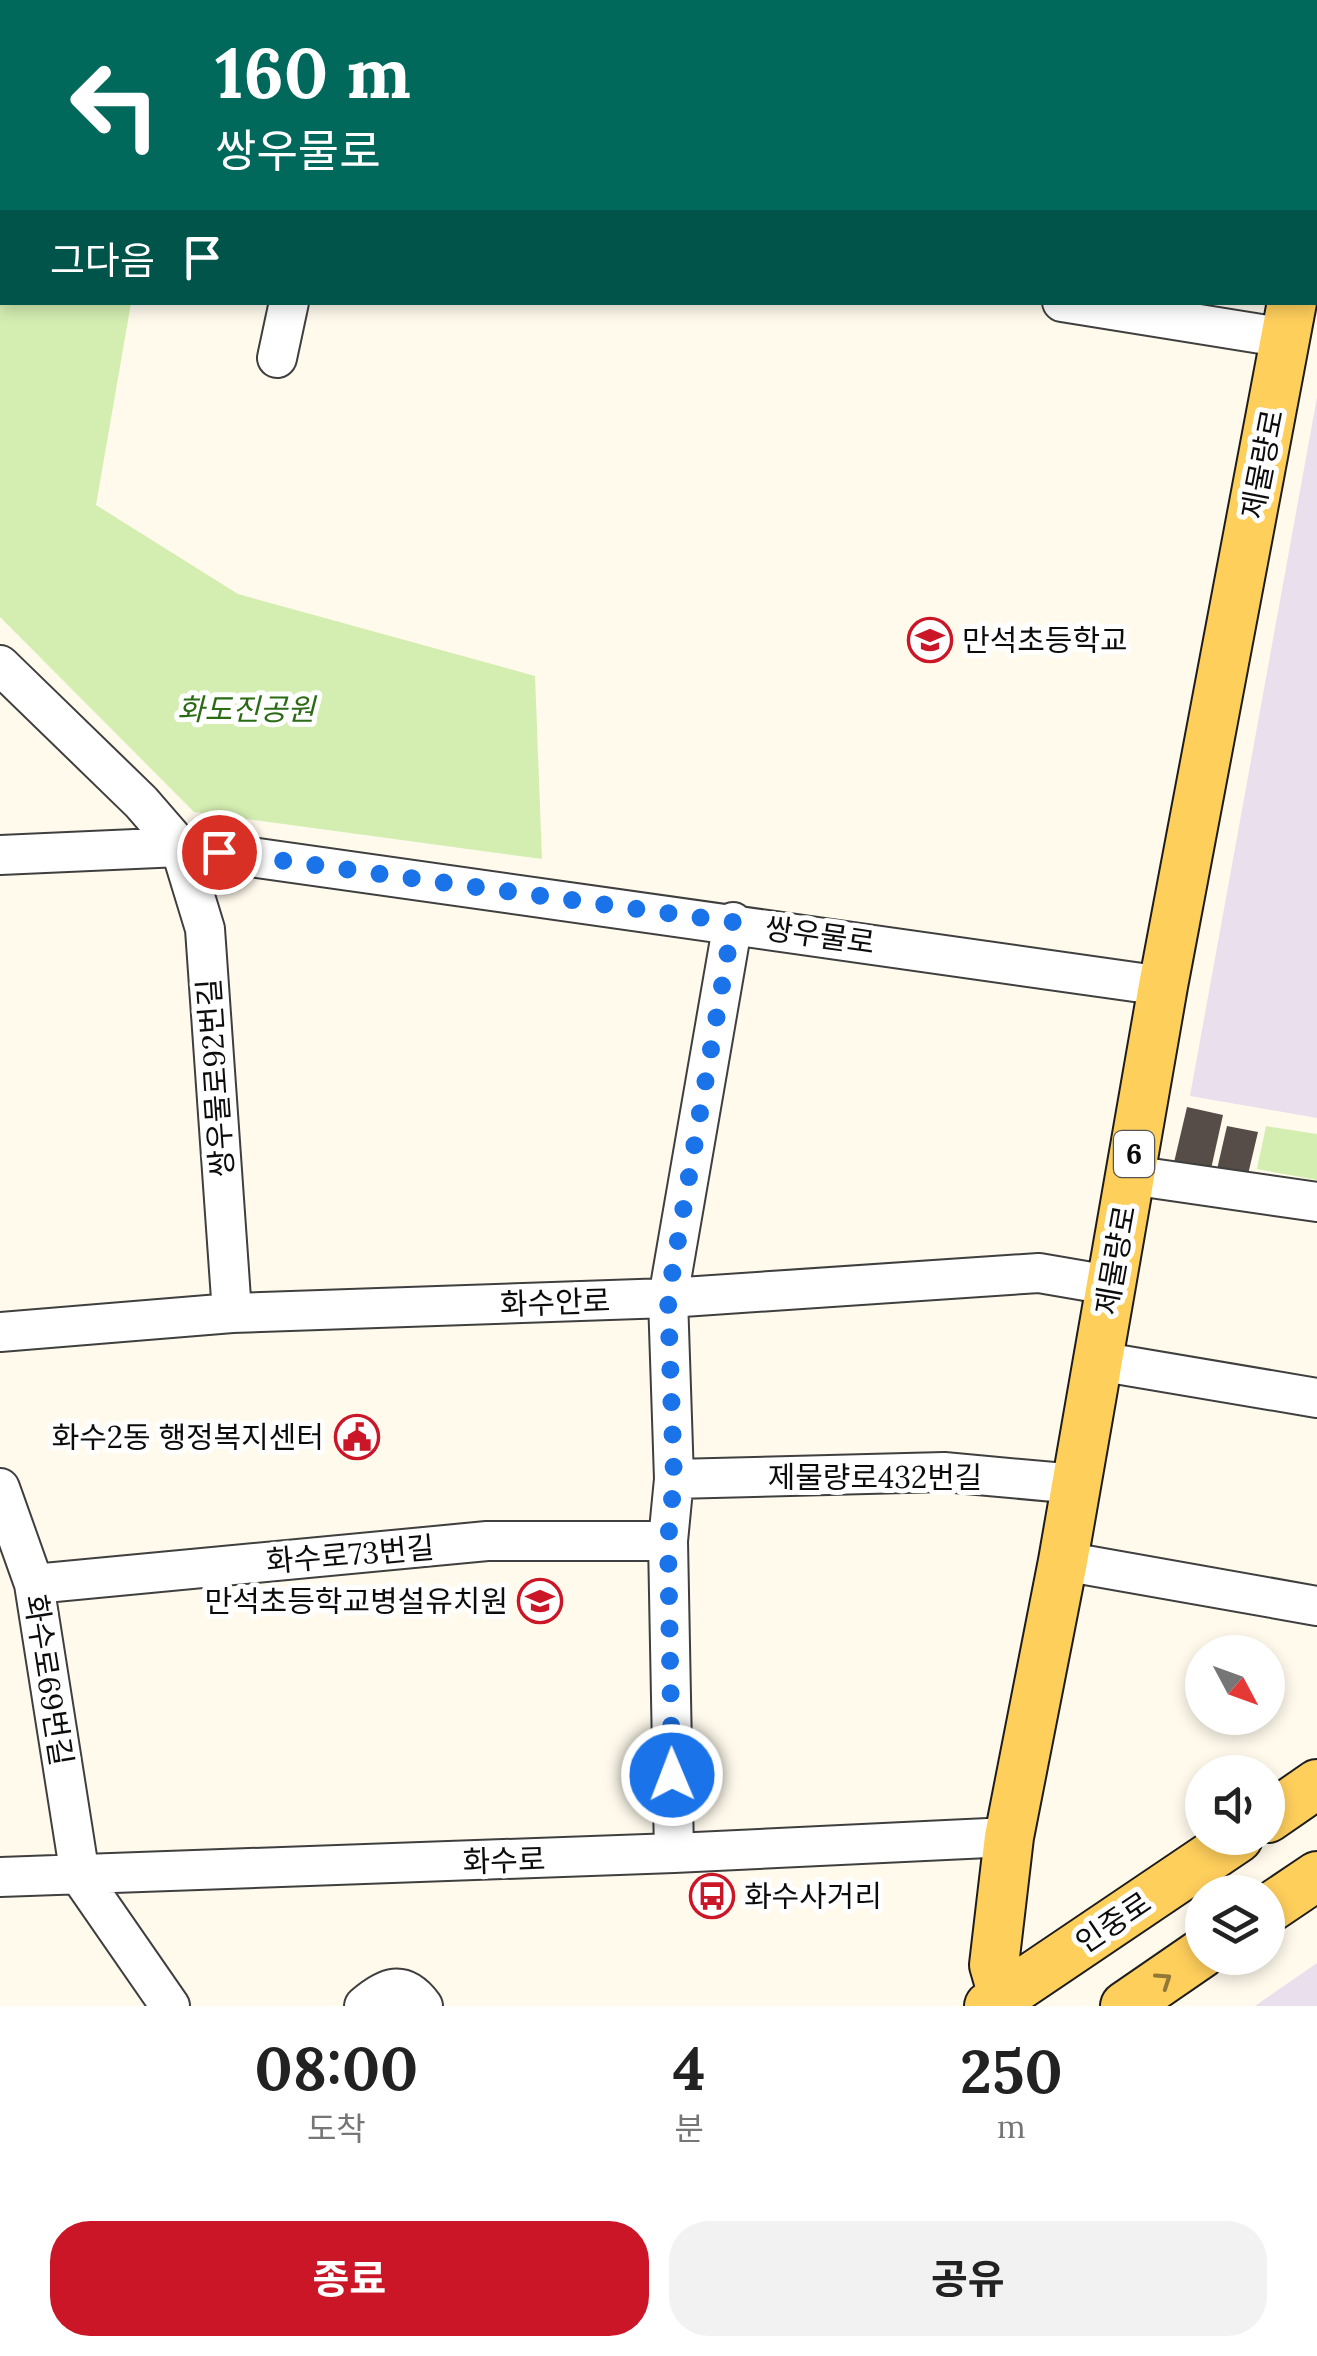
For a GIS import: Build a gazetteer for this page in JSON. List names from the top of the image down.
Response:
{
  "streets": {
    "main road": ["제물량로", "6", "인중로"],
    "street": [
      "쌍우물로",
      "쌍우물로92번길",
      "화수안로",
      "제물량로432번길",
      "화수로73번길",
      "화수로69번길",
      "화수로"
    ]
  },
  "crossings": [
    ["제물량로", "쌍우물로"],
    ["제물량로", "화수안로"],
    ["제물량로", "제물량로432번길"],
    ["제물량로", "화수로"],
    ["제물량로", "인중로"],
    ["쌍우물로", "쌍우물로92번길"],
    ["쌍우물로92번길", "화수안로"],
    ["화수로73번길", "화수로69번길"],
    ["화수로69번길", "화수로"]
  ],
  "parks": ["화도진공원"],
  "places": {
    "school or university": ["만석초등학교", "만석초등학교병설유치원"],
    "public building": ["화수2동 행정복지센터"],
    "bus stop": ["화수사거리"]
  },
  "north": "bottom right",
  "page": {
    "turn": ["160 m", "쌍우물로"],
    "then": "그다음",
    "eta": [
      "08:00",
      "도착",
      "4",
      "분",
      "250",
      "m"
    ],
    "buttons": ["종료", "공유"]
  }
}
